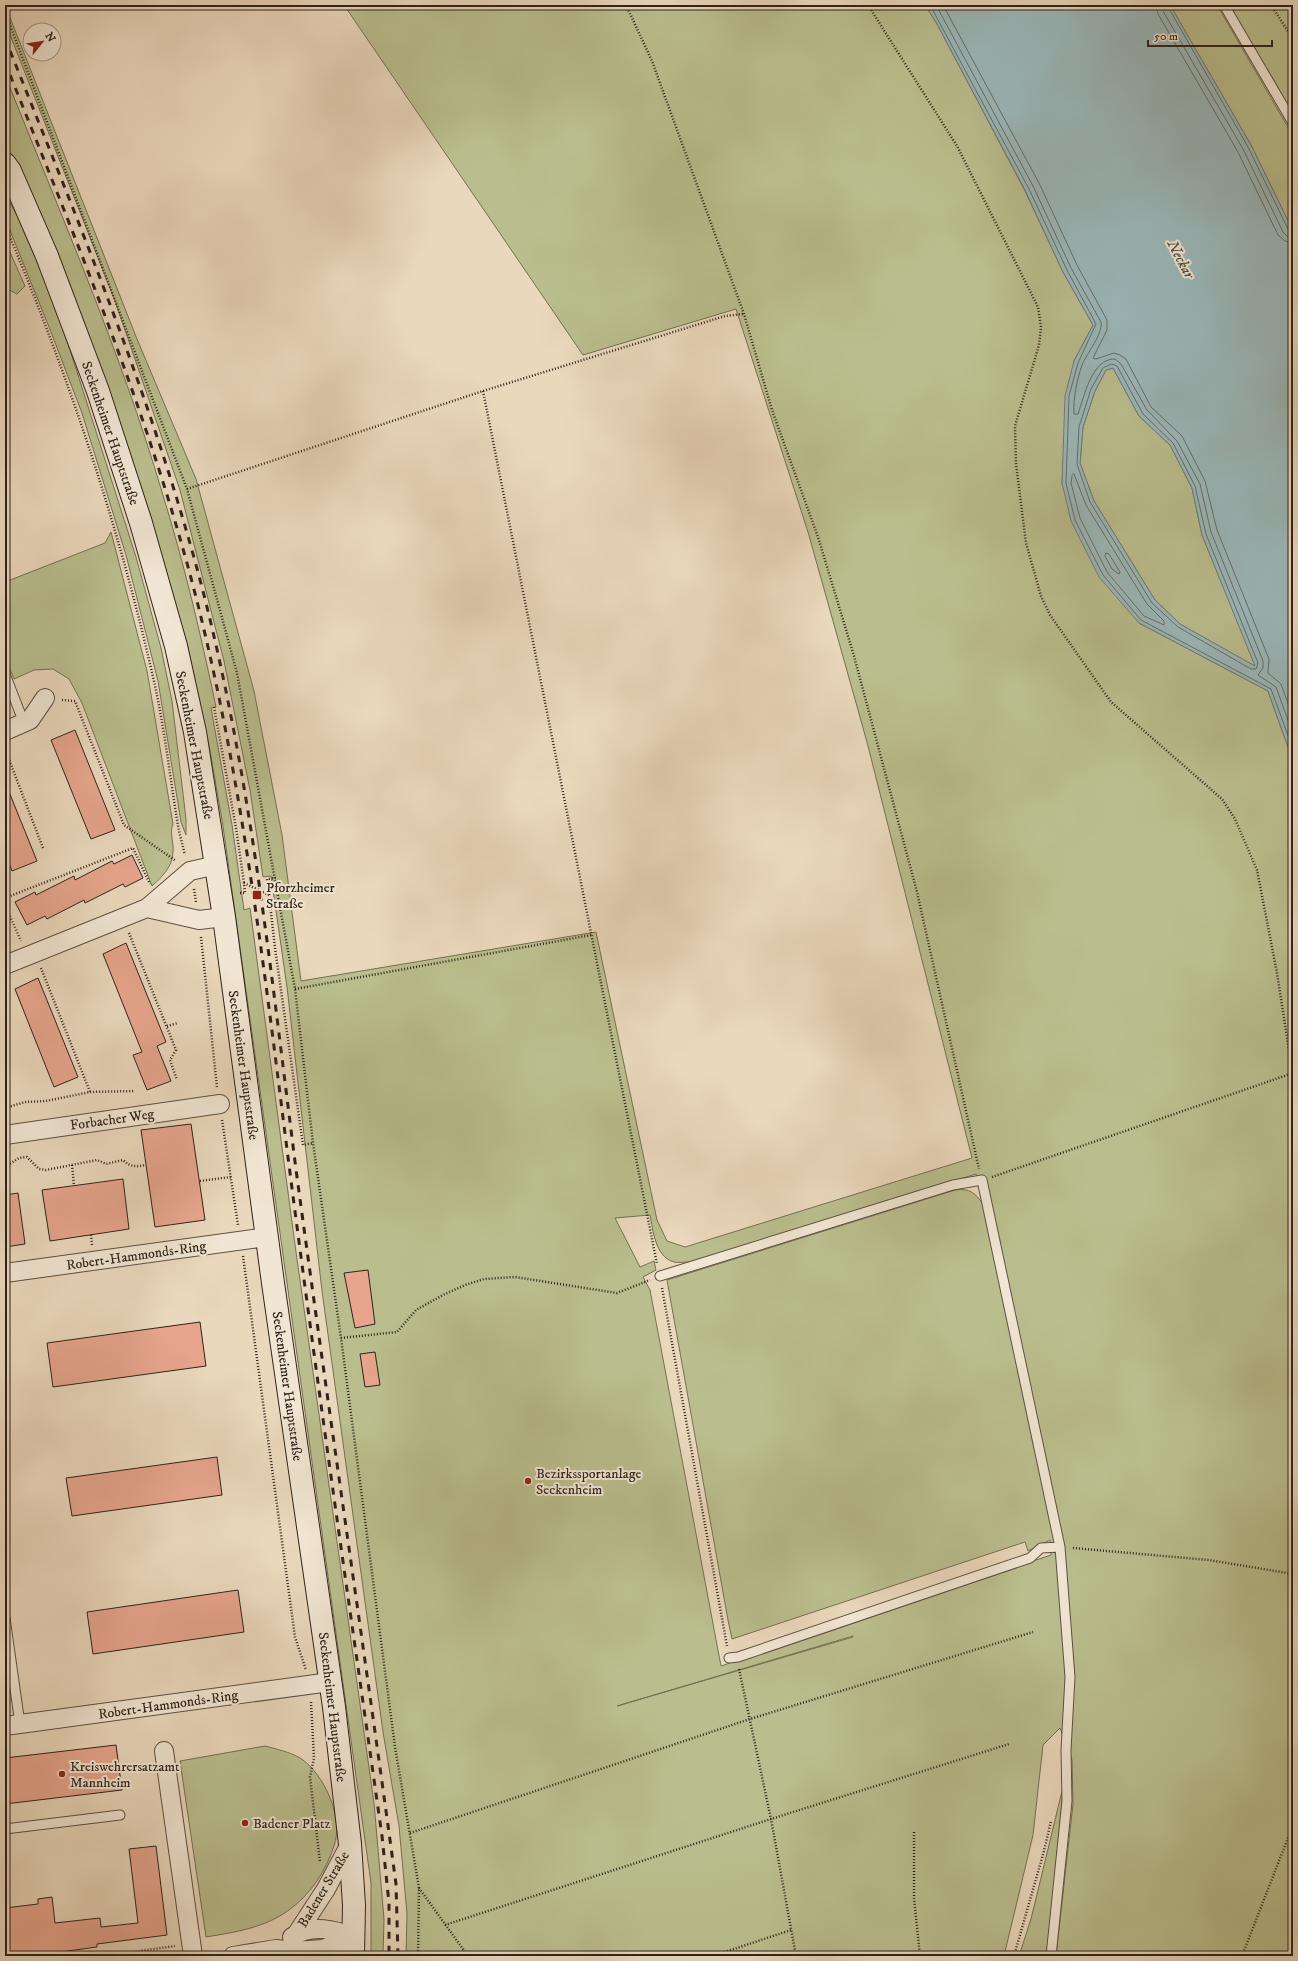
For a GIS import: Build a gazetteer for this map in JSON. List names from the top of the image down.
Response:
{
  "streets": {
    "main road": ["Seckenheimer Hauptstraße"],
    "street": ["Forbacher Weg", "Robert-Hammonds-Ring", "Badener Straße"]
  },
  "crossings": [
    ["Seckenheimer Hauptstraße", "Robert-Hammonds-Ring"],
    ["Seckenheimer Hauptstraße", "Badener Straße"]
  ],
  "water": ["Neckar"],
  "places": {
    "transit": ["Pforzheimer Straße"],
    "other": ["Bezirkssportanlage Seckenheim", "Kreiswehrersatzamt Mannheim", "Badener Platz"]
  },
  "scale_bar": "50 m",
  "north": "top right"
}
